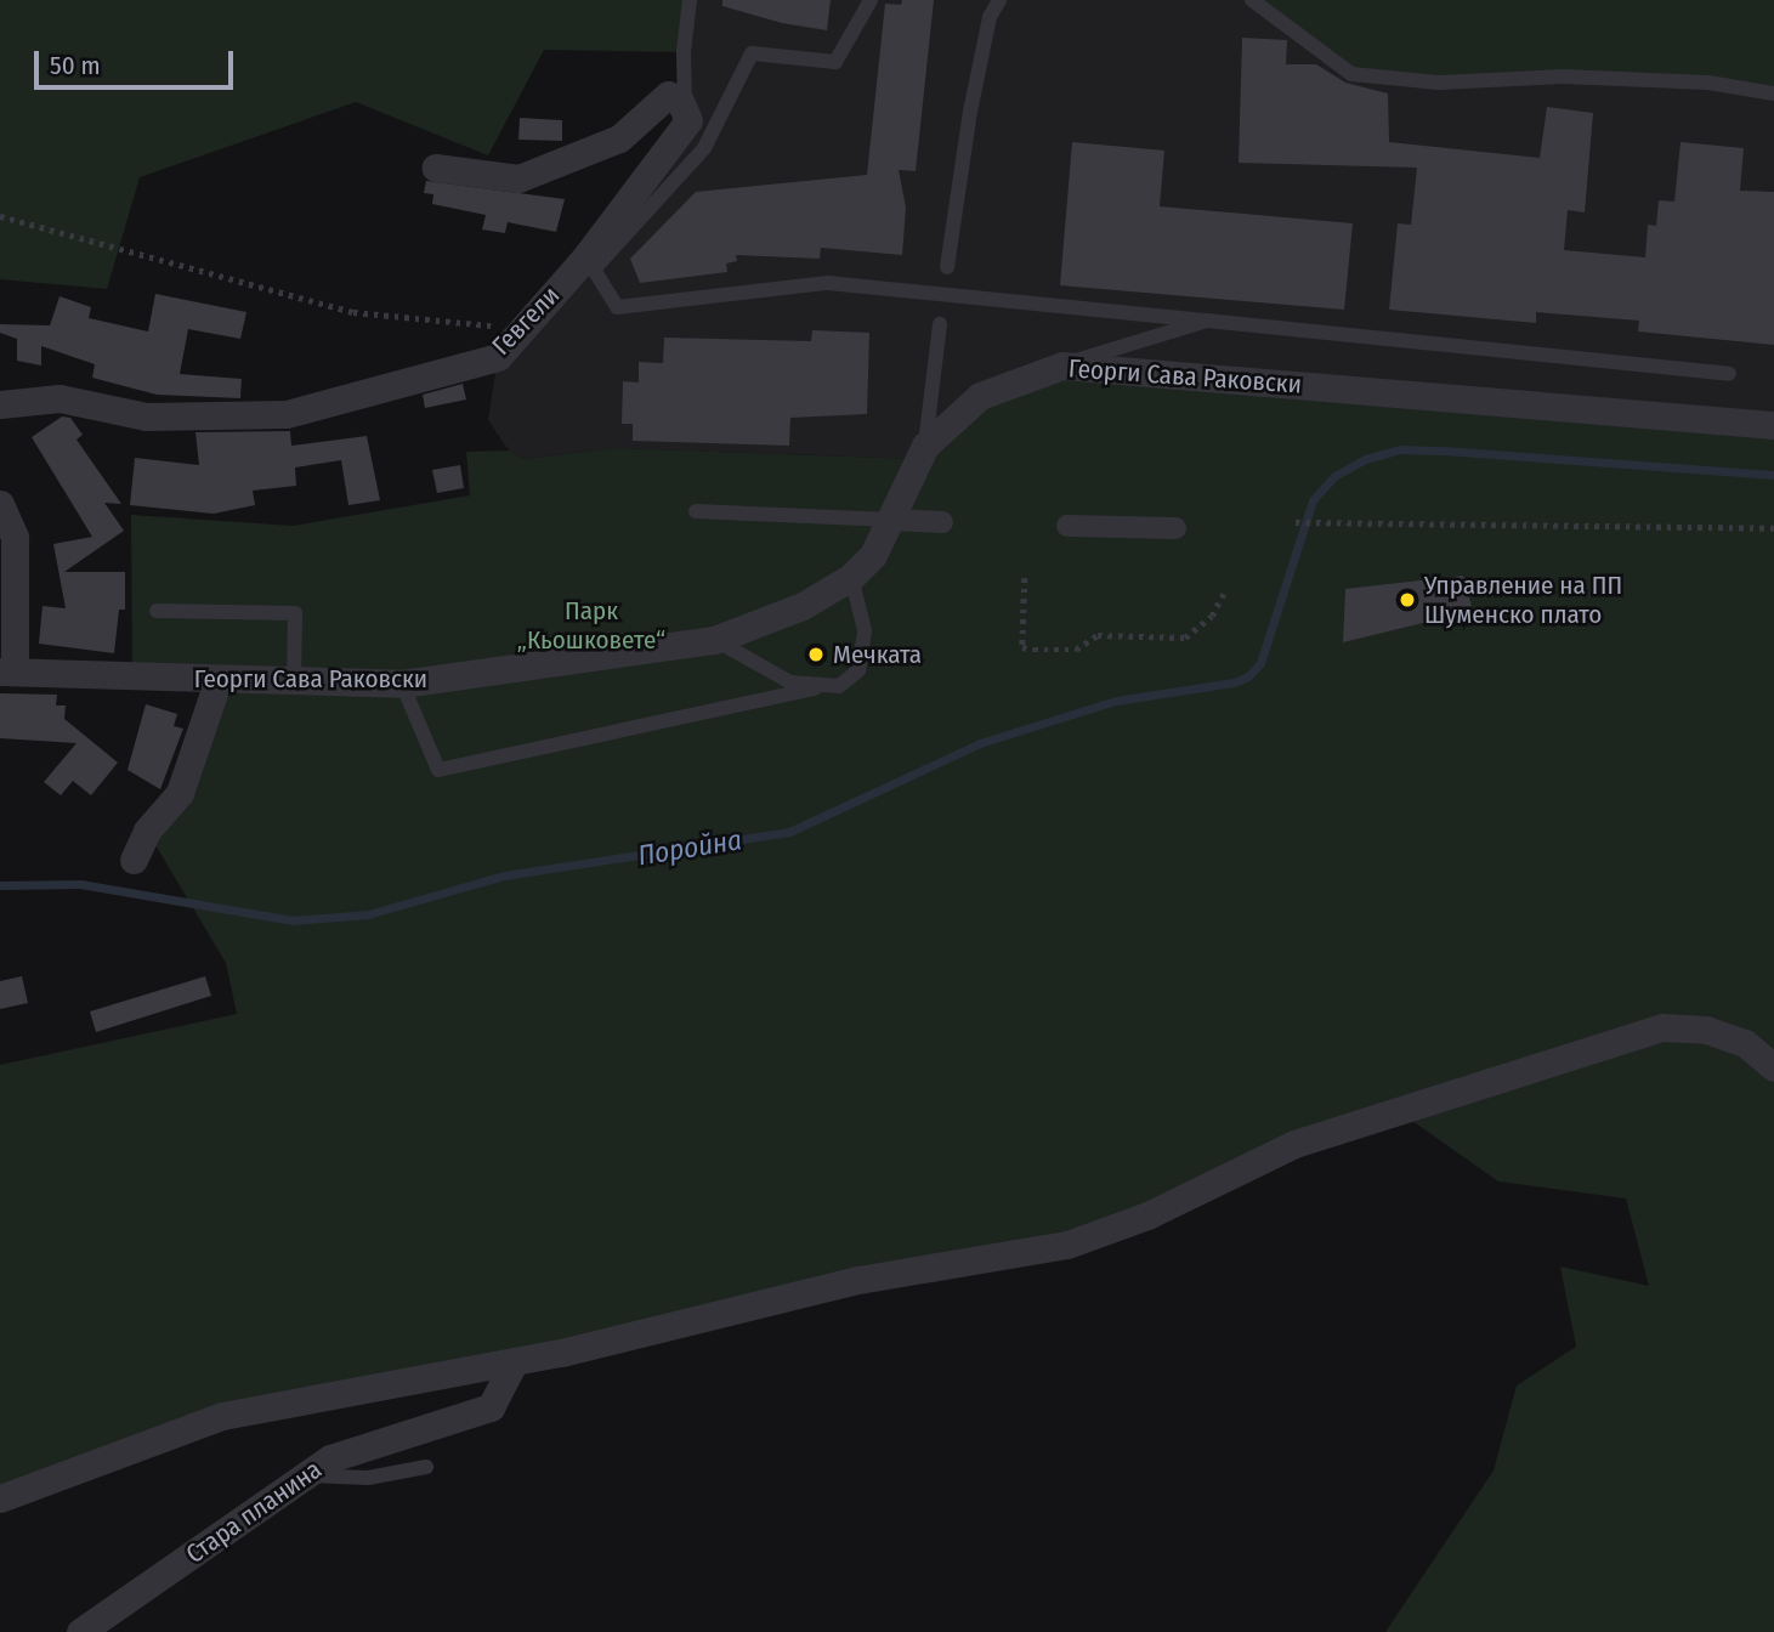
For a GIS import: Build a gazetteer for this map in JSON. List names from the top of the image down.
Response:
{
  "streets": {
    "street": ["Гевгели", "Георги Сава Раковски", "Стара планина"]
  },
  "water": ["Поройна"],
  "parks": ["Парк „Кьошковете“"],
  "places": ["Управление на ПП Шуменско плато", "Мечката"],
  "scale_bar": "50 m"
}
